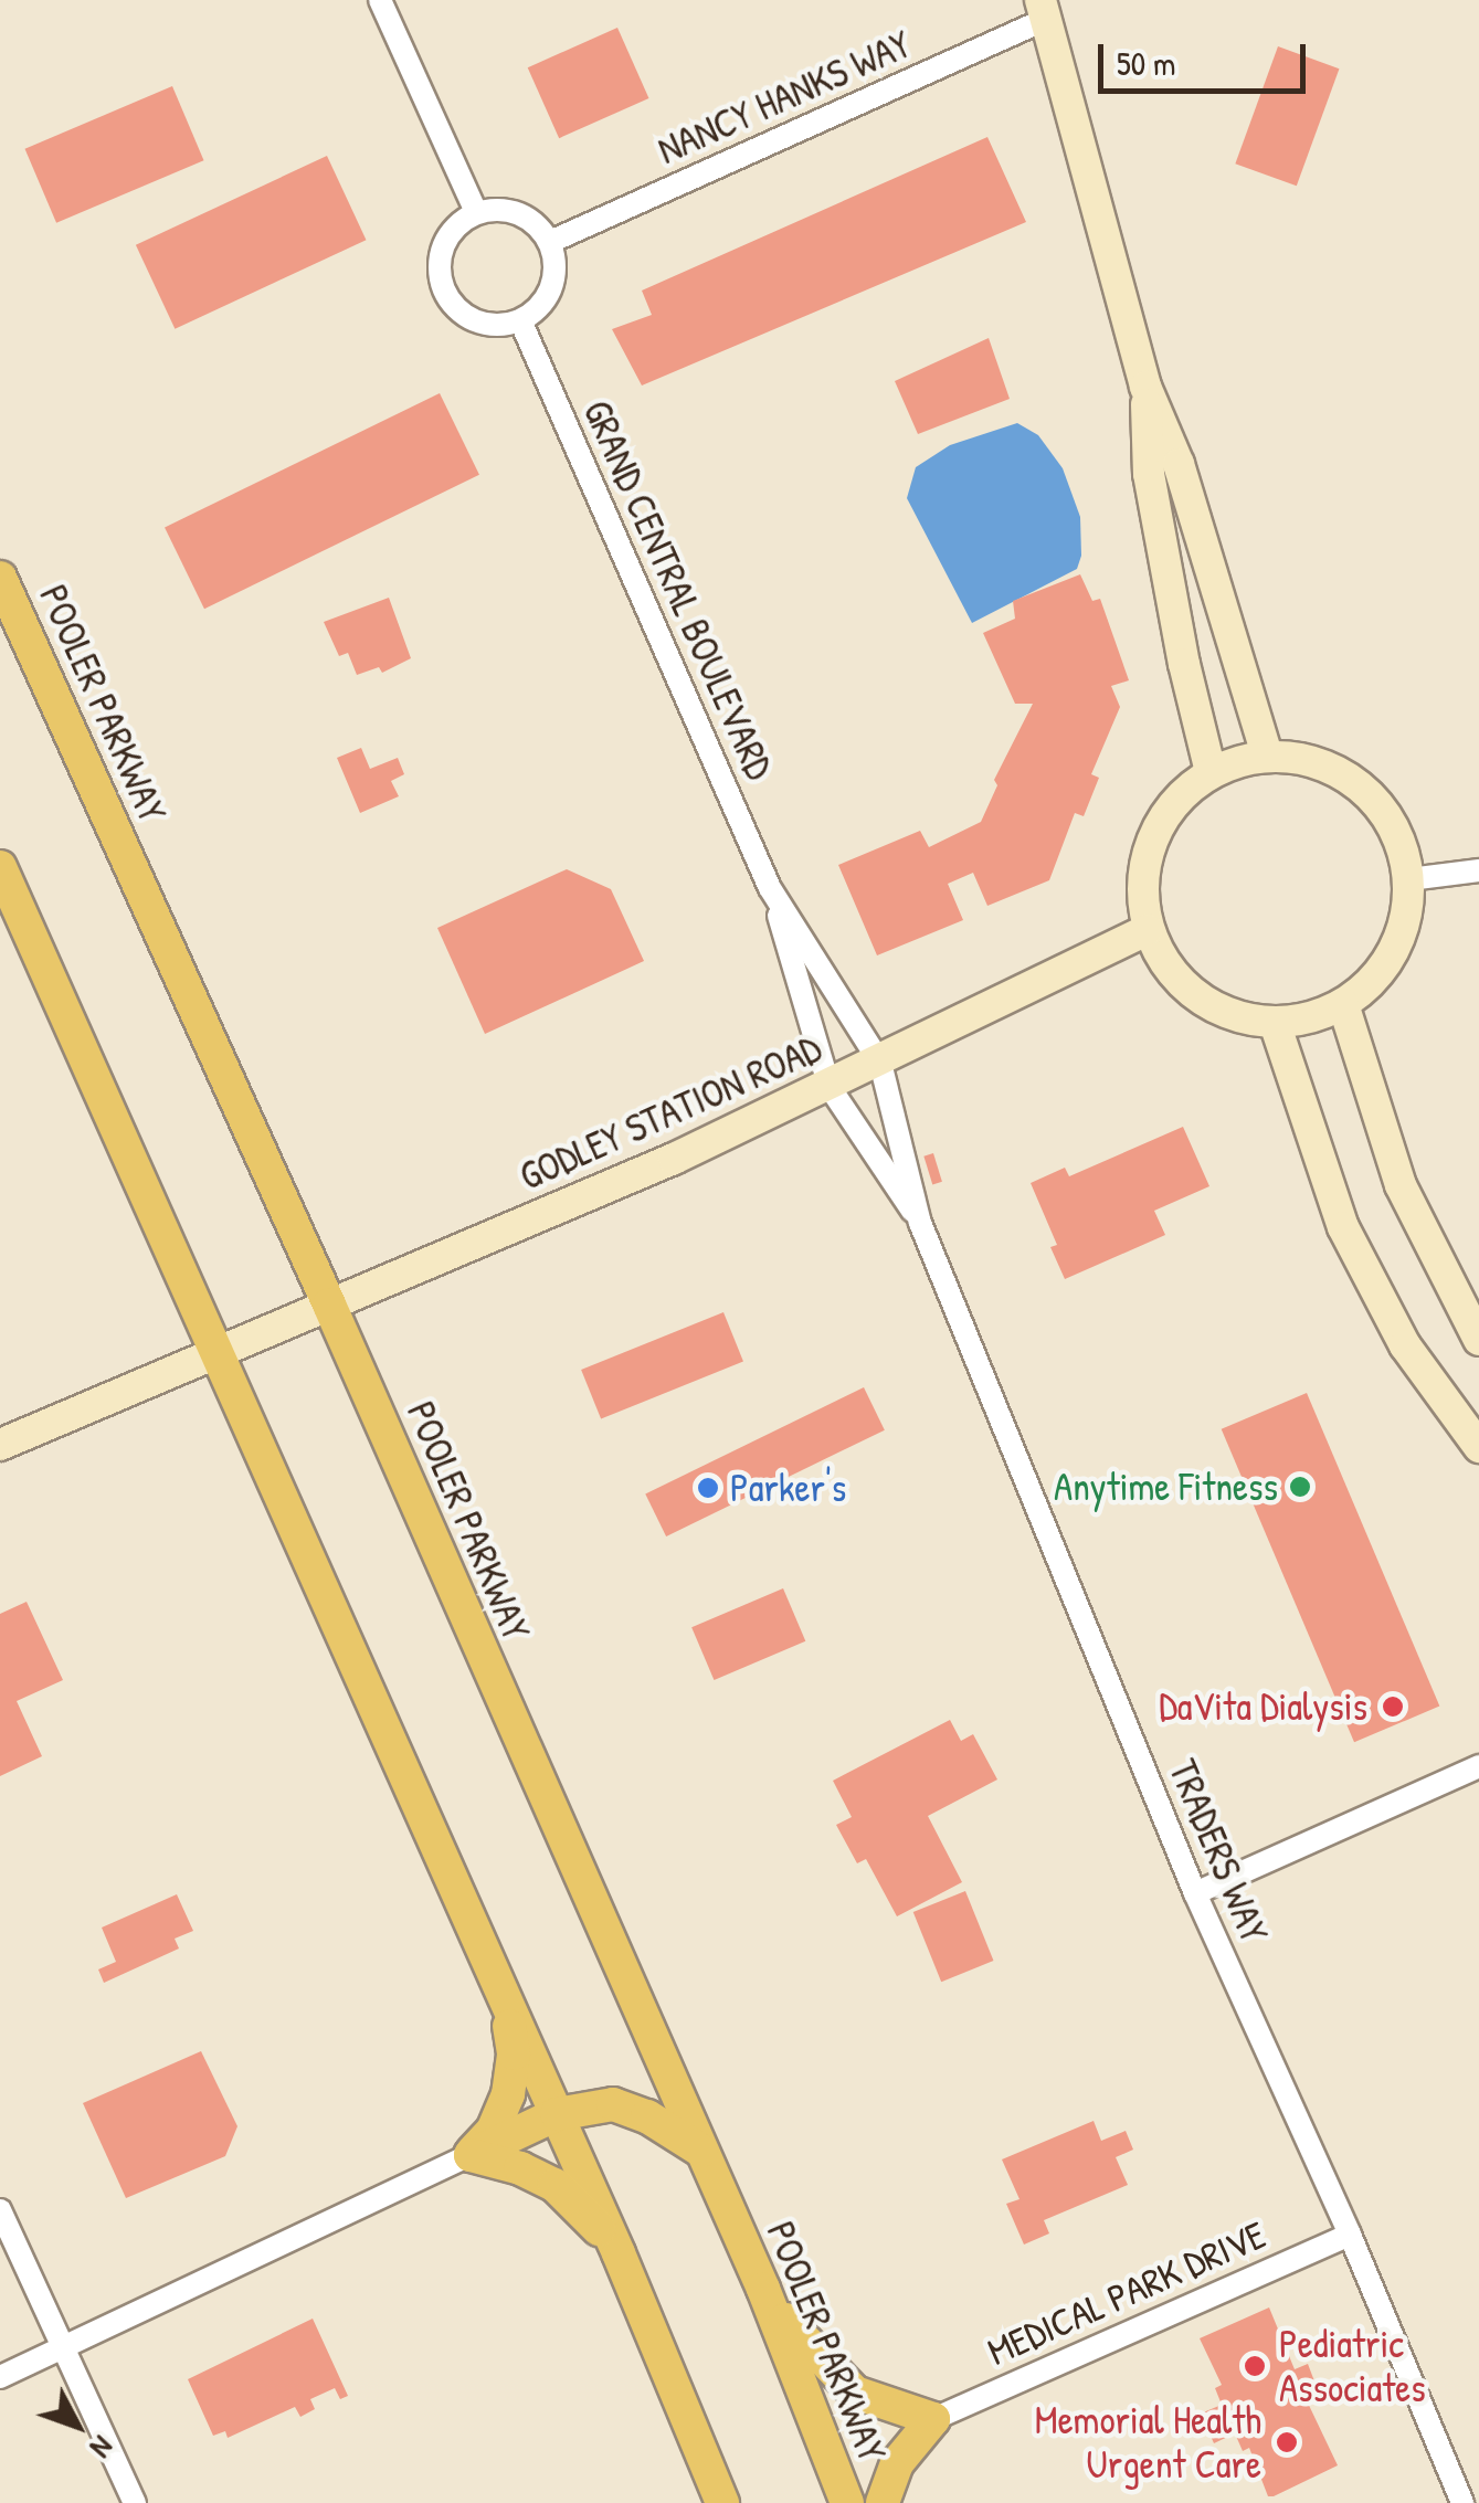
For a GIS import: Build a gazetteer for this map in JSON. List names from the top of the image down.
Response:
{
  "streets": {
    "main road": ["POOLER PARKWAY"],
    "street": [
      "NANCY HANKS WAY",
      "GRAND CENTRAL BOULEVARD",
      "GODLEY STATION ROAD",
      "TRADERS WAY",
      "MEDICAL PARK DRIVE"
    ]
  },
  "crossings": [
    ["NANCY HANKS WAY", "GRAND CENTRAL BOULEVARD"],
    ["GRAND CENTRAL BOULEVARD", "GODLEY STATION ROAD"],
    ["GRAND CENTRAL BOULEVARD", "TRADERS WAY"],
    ["POOLER PARKWAY", "GODLEY STATION ROAD"],
    ["GODLEY STATION ROAD", "TRADERS WAY"],
    ["TRADERS WAY", "MEDICAL PARK DRIVE"]
  ],
  "places": [
    "Anytime Fitness",
    "Parker's",
    "DaVita Dialysis",
    "Pediatric Associates",
    "Memorial Health Urgent Care"
  ],
  "scale_bar": "50 m",
  "north": "bottom right"
}
